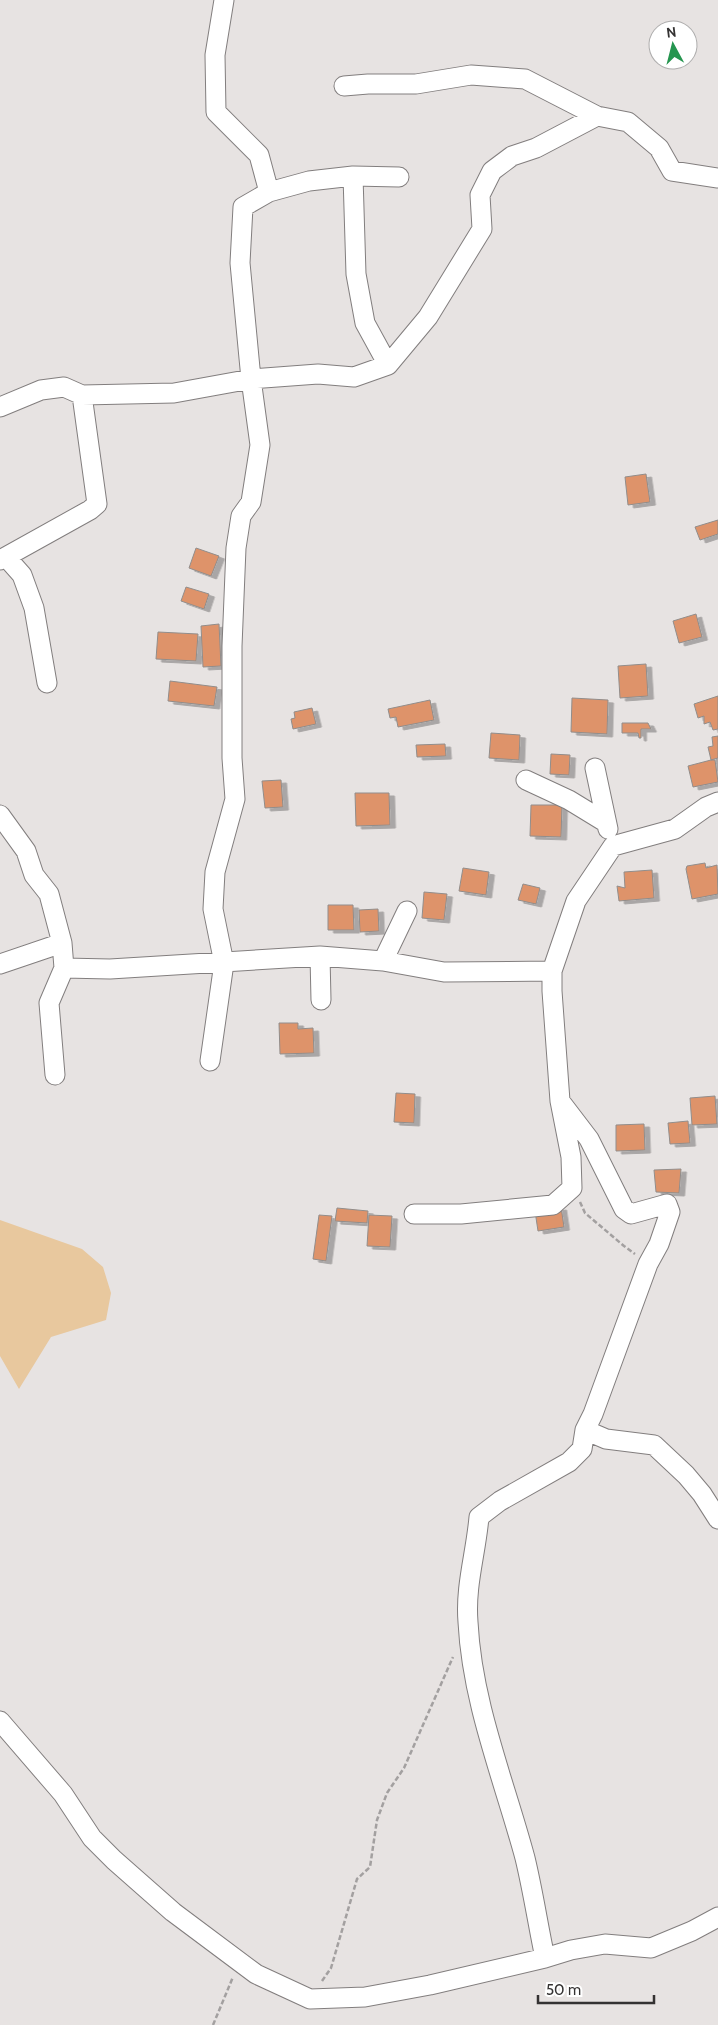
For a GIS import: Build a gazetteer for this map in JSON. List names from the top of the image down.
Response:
{
  "scale_bar": "50 m",
  "north": "top"
}
